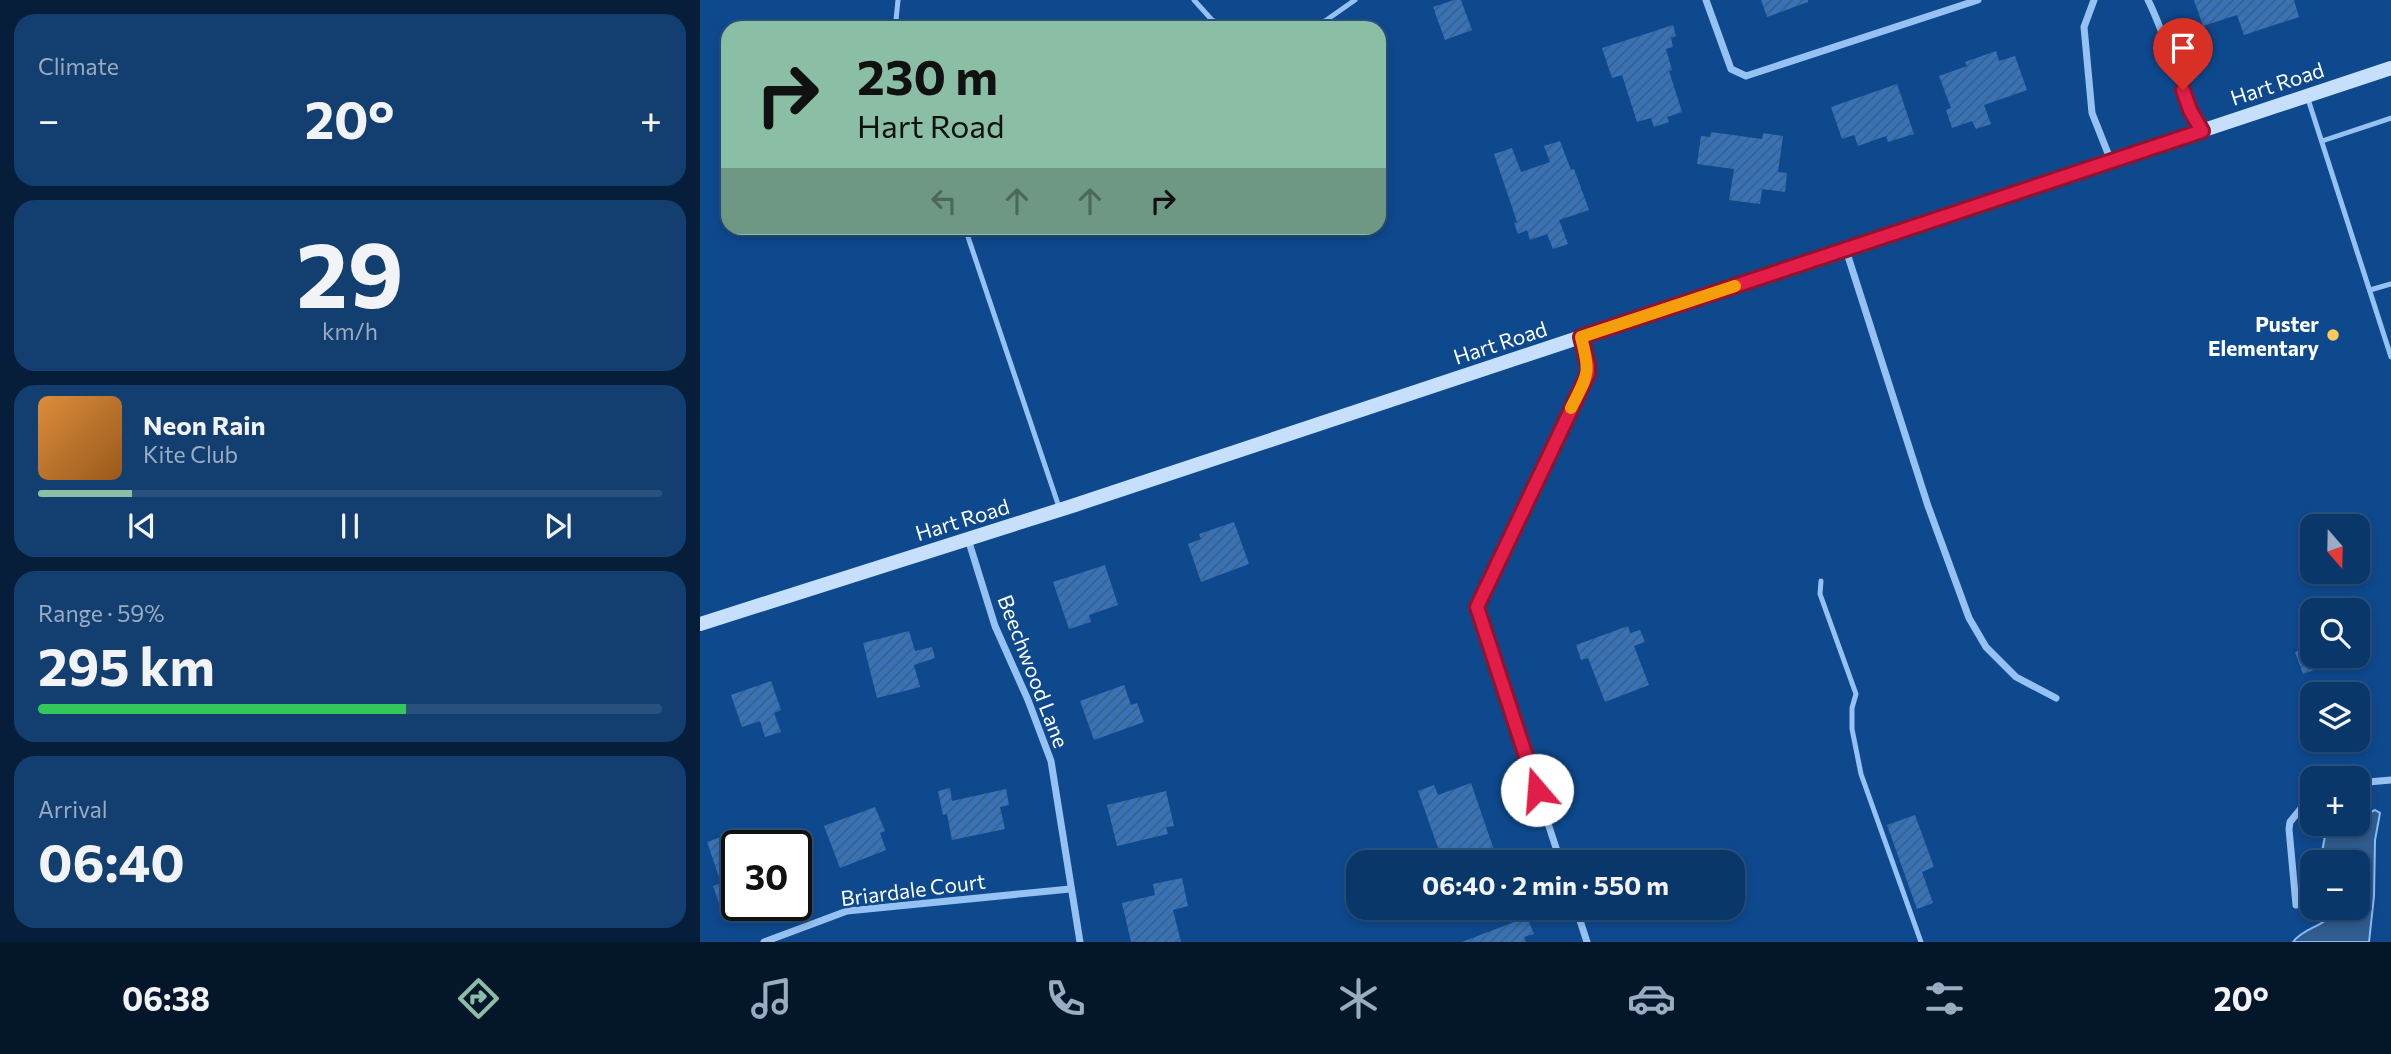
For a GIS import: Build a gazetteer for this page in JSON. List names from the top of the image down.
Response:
{
  "streets": {
    "street": ["Hart Road", "Beechwood Lane", "Briardale Court"]
  },
  "crossings": [
    ["Hart Road", "Beechwood Lane"],
    ["Beechwood Lane", "Briardale Court"]
  ],
  "places": ["Puster Elementary"],
  "north": "bottom",
  "page": {
    "tile": [
      "Climate",
      ["29", "km/h"],
      ["Range · 59%", "295 km"],
      ["Arrival", "06:40"]
    ],
    "turn": ["230 m", "Hart Road"],
    "heat": ["−", "20°", "+"],
    "song": ["Neon Rain", "Kite Club"],
    "map_buttons": ["+", "−"],
    "limit": "30",
    "trip": "06:40 · 2 min · 550 m",
    "tabs": ["06:38", "20°"]
  }
}
